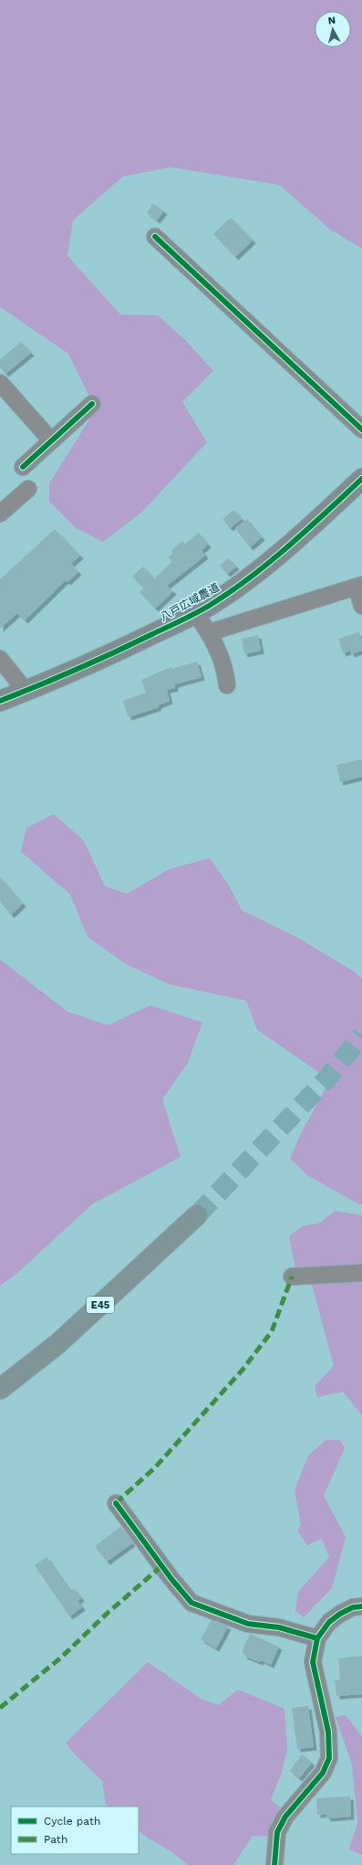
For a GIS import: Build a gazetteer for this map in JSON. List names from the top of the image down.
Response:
{
  "streets": {
    "highway": ["E45"],
    "street": ["八戸広域農道"]
  },
  "legend": ["Cycle path", "Path"],
  "north": "top"
}
